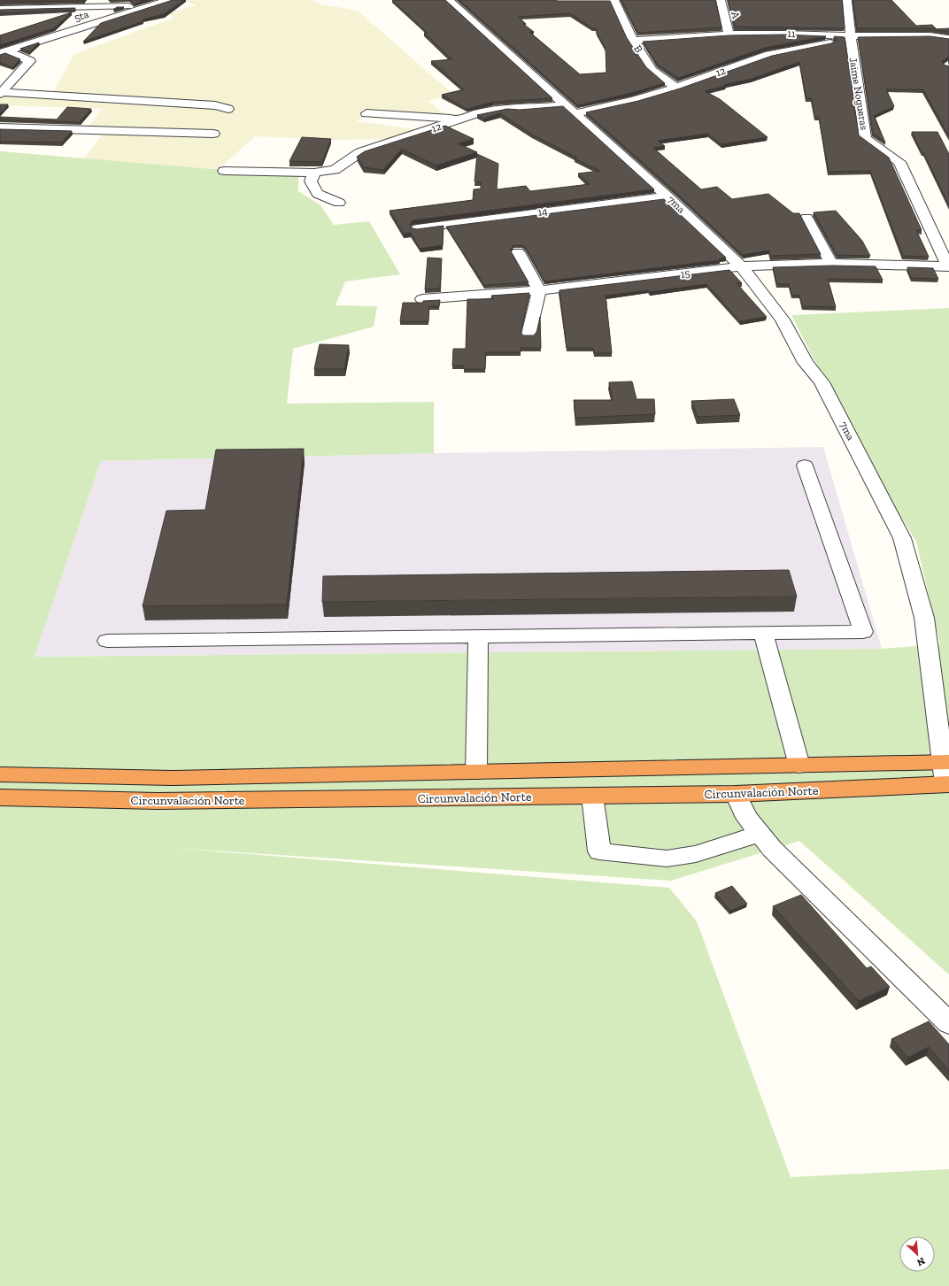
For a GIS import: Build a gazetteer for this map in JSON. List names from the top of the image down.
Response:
{
  "streets": {
    "highway": ["Circunvalación Norte"],
    "street": [
      "A",
      "5ta",
      "11",
      "B",
      "12",
      "Jaime Nogueras",
      "7ma",
      "14",
      "15"
    ]
  },
  "crossings": [
    ["A", "11"],
    ["11", "B"],
    ["11", "12"],
    ["11", "Jaime Nogueras"],
    ["B", "12"],
    ["12", "Jaime Nogueras"],
    ["12", "7ma"],
    ["Jaime Nogueras", "15"],
    ["7ma", "14"],
    ["7ma", "15"],
    ["7ma", "Circunvalación Norte"]
  ],
  "north": "bottom right"
}
